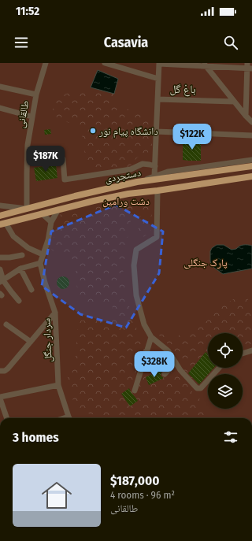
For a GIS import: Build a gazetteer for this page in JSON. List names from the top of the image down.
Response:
{
  "streets": {
    "main road": ["دستجردی"],
    "street": ["طالقانی", "سردار جنگل"]
  },
  "crossings": [
    ["طالقانی", "دستجردی"],
    ["دستجردی", "سردار جنگل"]
  ],
  "districts": ["باغ گل"],
  "parks": ["دشت ورامین", "پارک جنگلی"],
  "places": ["دانشگاه پیام نور"],
  "page": {
    "status": "11:52",
    "header": "Casavia",
    "price": ["$122K", "$187K", "$328K"],
    "heading": "3 homes",
    "list": [
      {
        "name": "$187,000",
        "note": "4 rooms · 96 m² · طالقانی"
      }
    ]
  }
}
